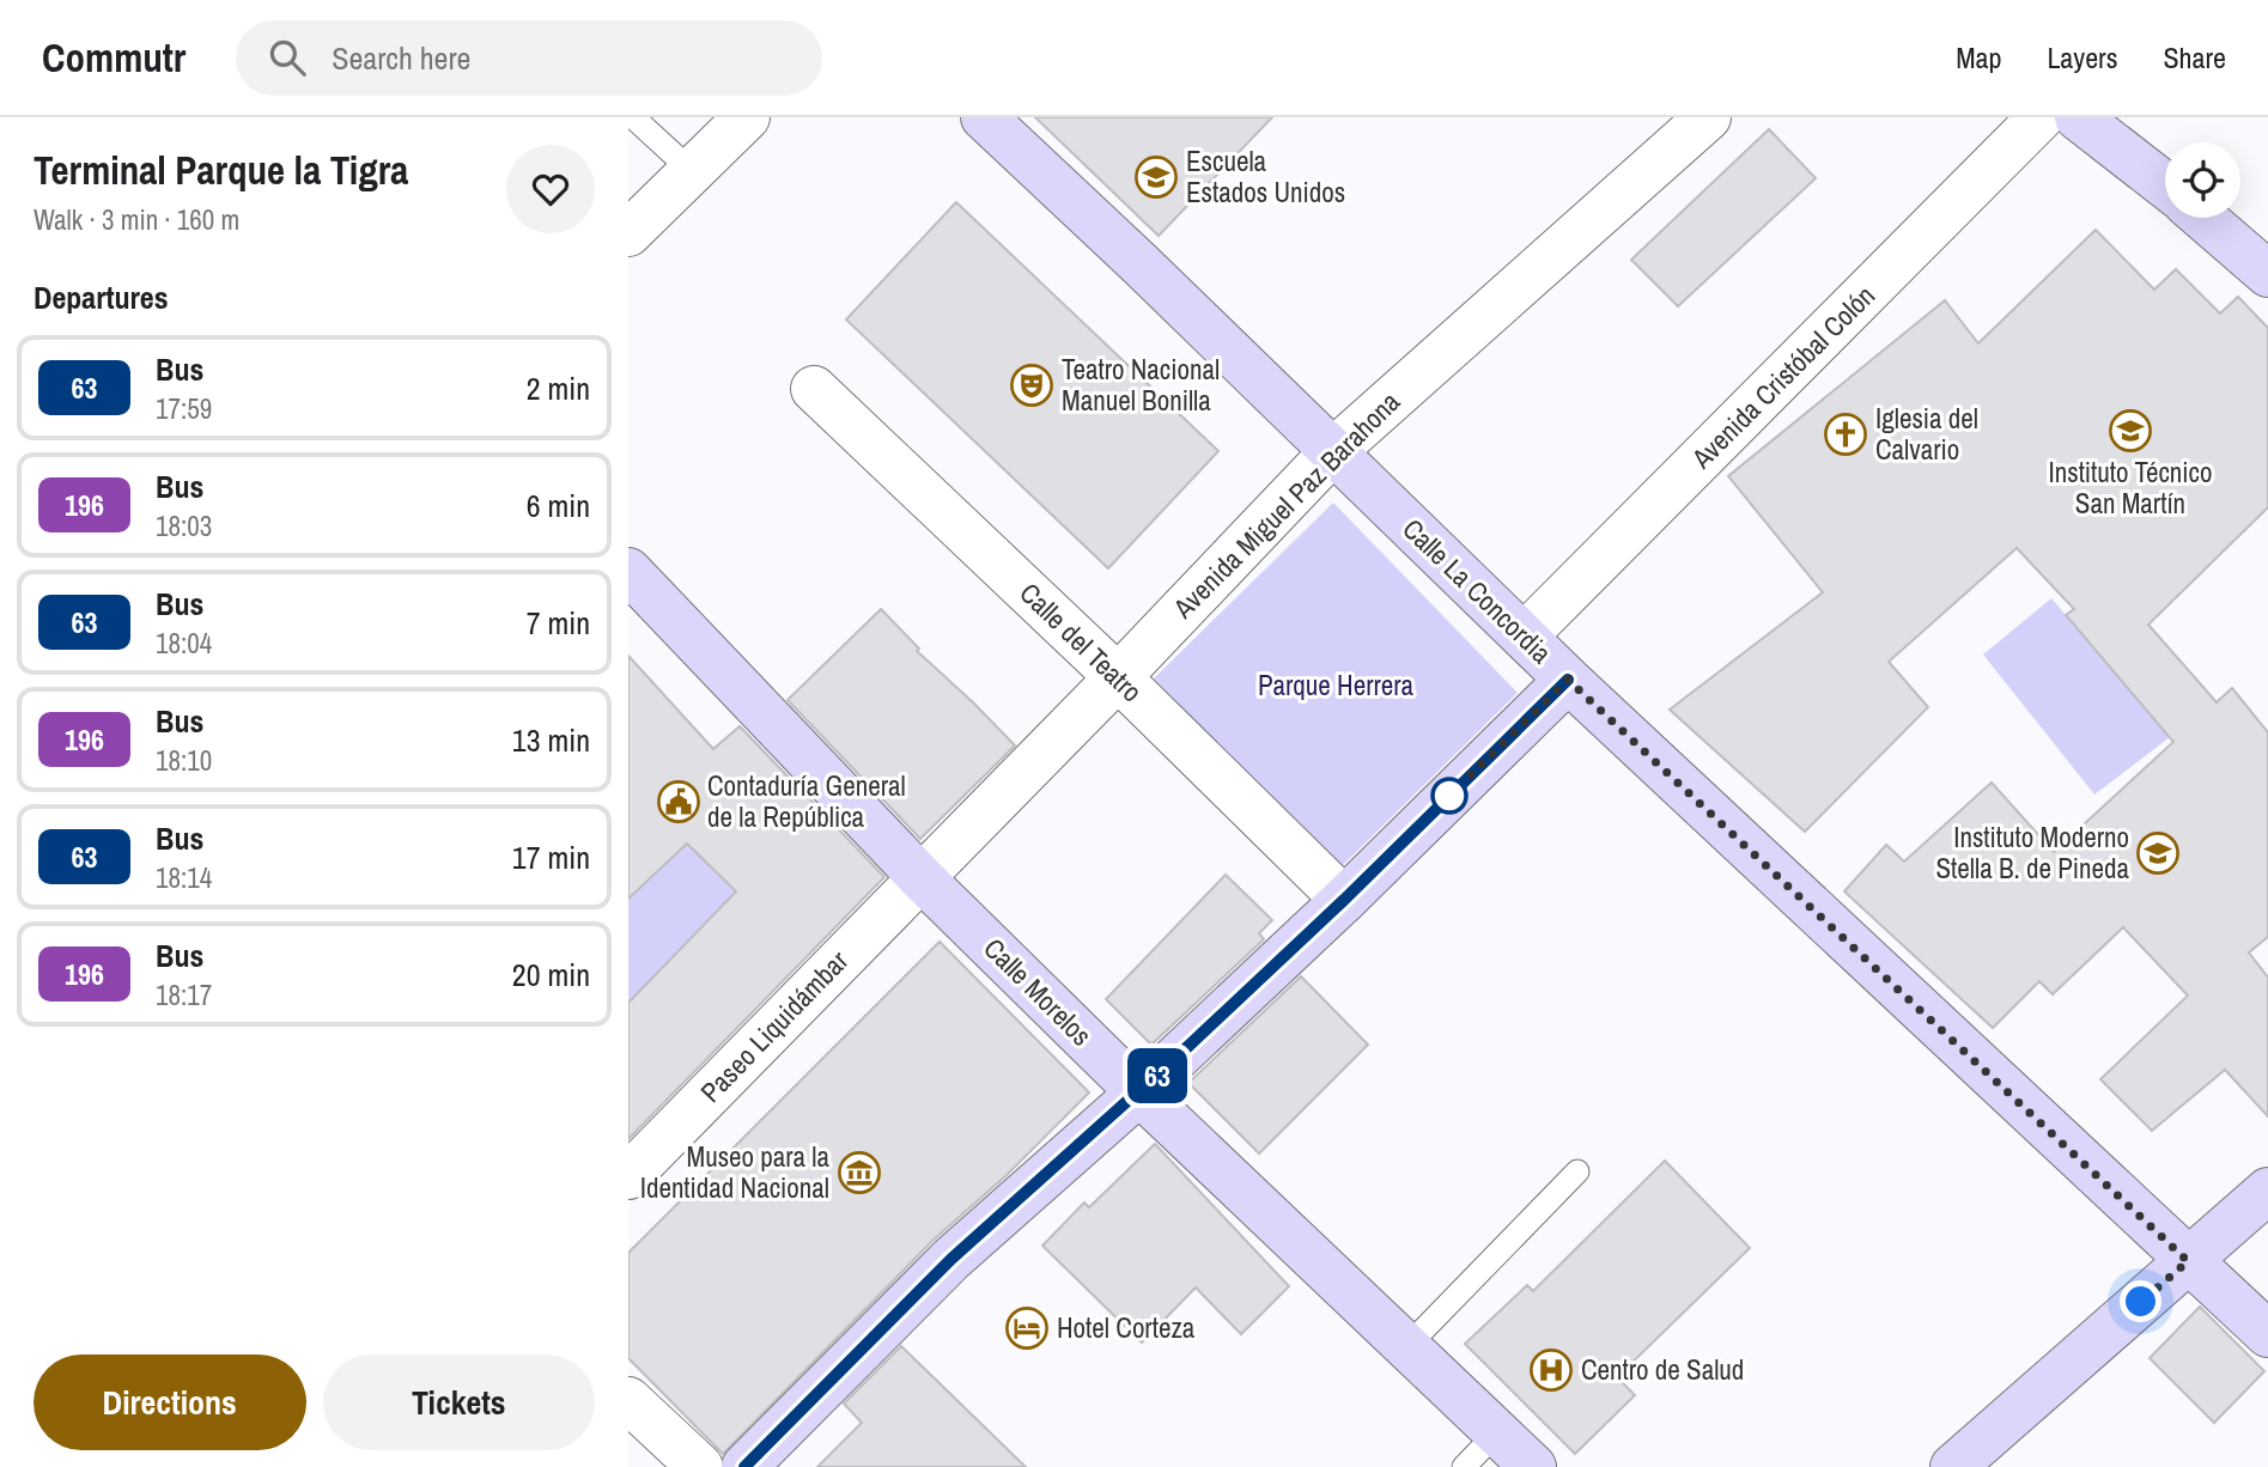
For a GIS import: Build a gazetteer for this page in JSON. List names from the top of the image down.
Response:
{
  "streets": {
    "main road": ["Calle La Concordia", "Calle Morelos"],
    "street": [
      "Avenida Cristóbal Colón",
      "Avenida Miguel Paz Barahona",
      "Calle del Teatro",
      "Paseo Liquidámbar"
    ]
  },
  "crossings": [
    ["Avenida Cristóbal Colón", "Calle La Concordia"],
    ["Avenida Miguel Paz Barahona", "Calle La Concordia"],
    ["Avenida Miguel Paz Barahona", "Calle del Teatro"],
    ["Avenida Miguel Paz Barahona", "Calle Morelos"],
    ["Avenida Miguel Paz Barahona", "Paseo Liquidámbar"],
    ["Calle Morelos", "Paseo Liquidámbar"]
  ],
  "parks": ["Parque Herrera"],
  "places": {
    "school or university": ["Escuela Estados Unidos", "Instituto Técnico San Martín", "Instituto Moderno Stella B. de Pineda"],
    "theatre": ["Teatro Nacional Manuel Bonilla"],
    "church": ["Iglesia del Calvario"],
    "public building": ["Contaduría General de la República"],
    "museum": ["Museo para la Identidad Nacional"],
    "hotel": ["Hotel Corteza"],
    "hospital": ["Centro de Salud"]
  },
  "lines": ["bus line 63"],
  "page": {
    "header": "Commutr",
    "search": "Search here",
    "nav": ["Map", "Layers", "Share"],
    "heading": [
      ["Terminal Parque la Tigra", "Walk · 3 min · 160 m"],
      "Departures"
    ],
    "on_map": "63",
    "list": [
      {
        "mark": "63",
        "name": "Bus",
        "note": "17:59",
        "value": "2 min"
      },
      {
        "mark": "196",
        "name": "Bus",
        "note": "18:03",
        "value": "6 min"
      },
      {
        "mark": "63",
        "name": "Bus",
        "note": "18:04",
        "value": "7 min"
      },
      {
        "mark": "196",
        "name": "Bus",
        "note": "18:10",
        "value": "13 min"
      },
      {
        "mark": "63",
        "name": "Bus",
        "note": "18:14",
        "value": "17 min"
      },
      {
        "mark": "196",
        "name": "Bus",
        "note": "18:17",
        "value": "20 min"
      }
    ],
    "buttons": ["Directions", "Tickets"]
  }
}
